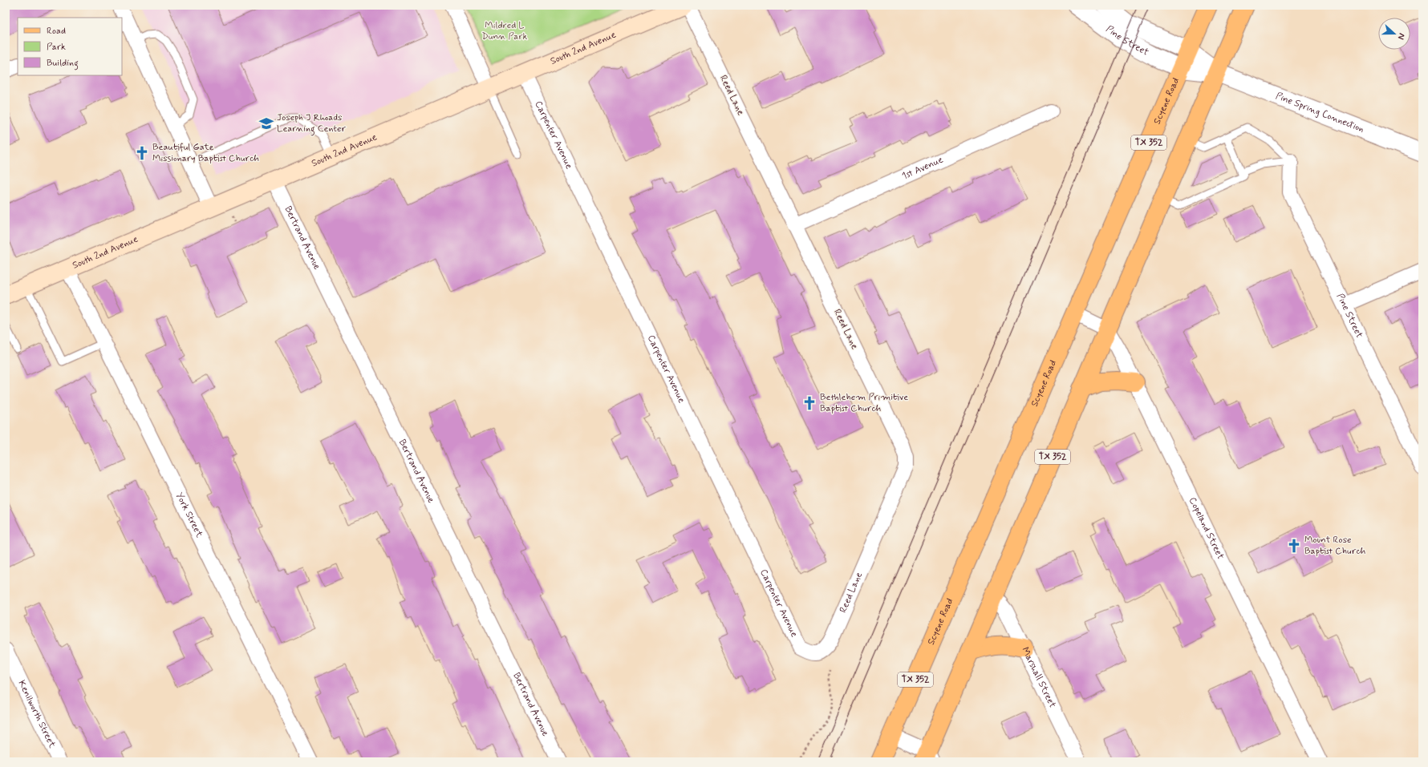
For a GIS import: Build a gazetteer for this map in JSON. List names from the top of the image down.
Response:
{
  "streets": {
    "main road": ["South 2nd Avenue", "Scyene Road", "TX 352"],
    "street": [
      "Pine Street",
      "Reed Lane",
      "Pine Spring Connection",
      "Carpenter Avenue",
      "1st Avenue",
      "Bertrand Avenue",
      "York Street",
      "Copeland Street",
      "Marshall Street",
      "Kenilworth Street"
    ]
  },
  "crossings": [
    ["Pine Street", "Scyene Road"],
    ["Pine Street", "Pine Spring Connection"],
    ["South 2nd Avenue", "Carpenter Avenue"],
    ["South 2nd Avenue", "Bertrand Avenue"],
    ["South 2nd Avenue", "York Street"],
    ["Reed Lane", "Carpenter Avenue"],
    ["Reed Lane", "1st Avenue"],
    ["Scyene Road", "Pine Spring Connection"],
    ["Pine Spring Connection", "TX 352"],
    ["TX 352", "Copeland Street"],
    ["TX 352", "Marshall Street"]
  ],
  "parks": ["Mildred L Dunn Park"],
  "places": {
    "school or university": ["Joseph J Rhoads Learning Center"],
    "church": ["Beautiful Gate Missionary Baptist Church", "Bethlehem Primitive Baptist Church", "Mount Rose Baptist Church"]
  },
  "legend": ["Road", "Park", "Building"],
  "north": "right"
}
